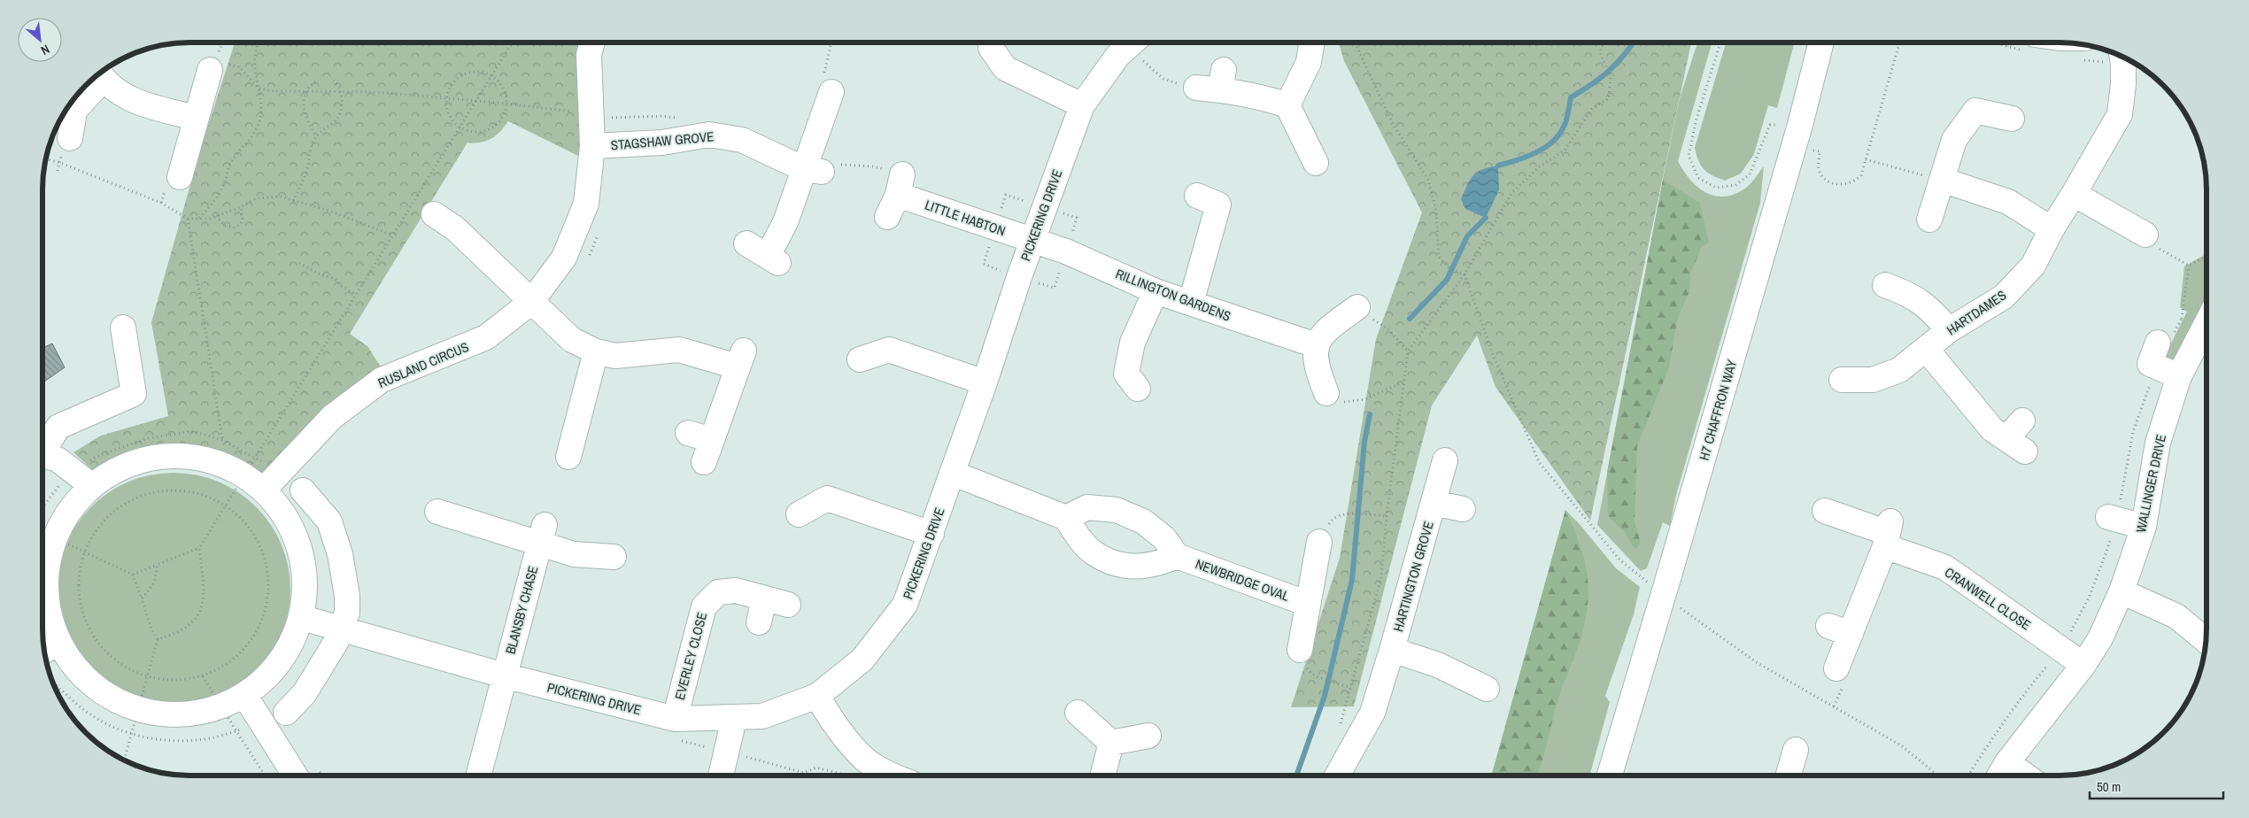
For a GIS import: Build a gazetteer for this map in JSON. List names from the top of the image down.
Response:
{
  "streets": {
    "street": [
      "STAGSHAW GROVE",
      "PICKERING DRIVE",
      "LITTLE HABTON",
      "RILLINGTON GARDENS",
      "HARTDAMES",
      "RUSLAND CIRCUS",
      "H7 CHAFFRON WAY",
      "WALLINGER DRIVE",
      "HARTINGTON GROVE",
      "NEWBRIDGE OVAL",
      "CRANWELL CLOSE",
      "BLANSBY CHASE",
      "EVERLEY CLOSE"
    ]
  },
  "crossings": [
    ["STAGSHAW GROVE", "RUSLAND CIRCUS"],
    ["PICKERING DRIVE", "LITTLE HABTON"],
    ["PICKERING DRIVE", "RILLINGTON GARDENS"],
    ["PICKERING DRIVE", "BLANSBY CHASE"],
    ["PICKERING DRIVE", "EVERLEY CLOSE"],
    ["LITTLE HABTON", "RILLINGTON GARDENS"],
    ["WALLINGER DRIVE", "CRANWELL CLOSE"]
  ],
  "scale_bar": "50 m",
  "north": "bottom right"
}
